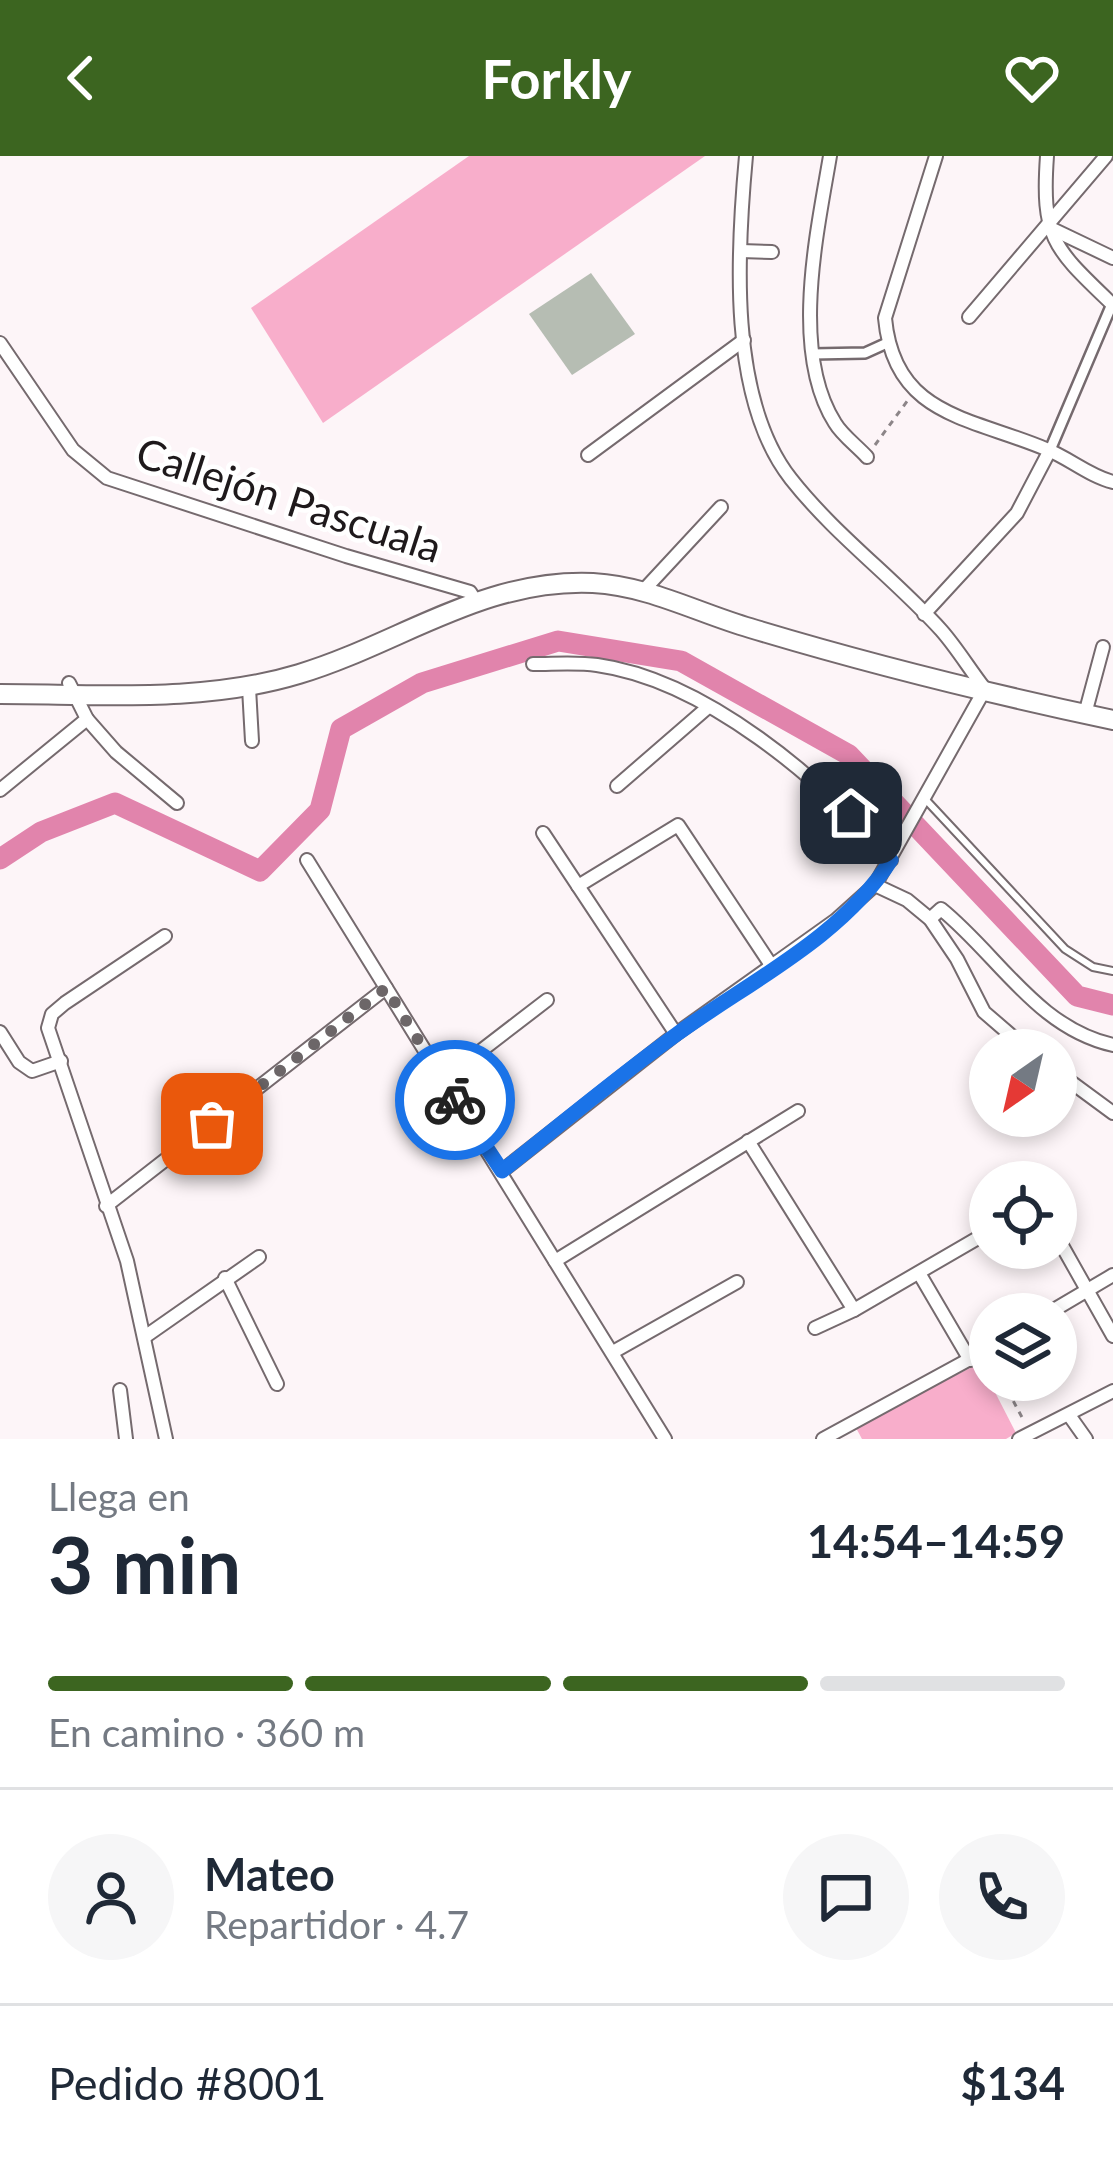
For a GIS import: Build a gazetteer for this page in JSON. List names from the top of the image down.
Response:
{
  "streets": {
    "street": ["Callejón Pascuala"]
  },
  "north": "bottom left",
  "page": {
    "header": "Forkly",
    "heading": ["3 min", "Llega en", "14:54–14:59"],
    "panel": [
      "Mateo",
      "Repartidor · 4.7",
      "Pedido #8001",
      "$134"
    ],
    "bar": "En camino · 360 m"
  }
}
